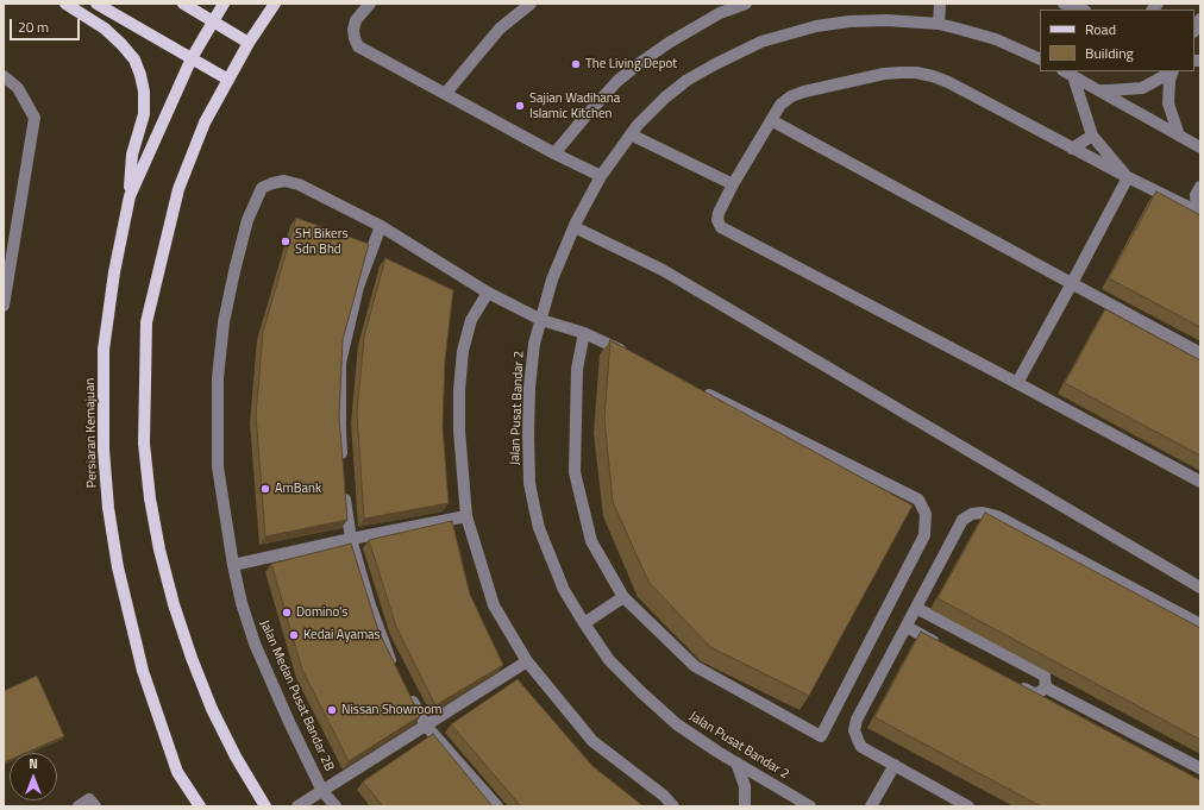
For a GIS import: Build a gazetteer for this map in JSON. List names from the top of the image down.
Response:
{
  "streets": {
    "main road": ["Persiaran Kemajuan"],
    "street": ["Jalan Pusat Bandar 2", "Jalan Medan Pusat Bandar 2B"]
  },
  "crossings": [
    ["Jalan Pusat Bandar 2", "Jalan Medan Pusat Bandar 2B"]
  ],
  "places": [
    "The Living Depot",
    "Sajian Wadihana Islamic Kitchen",
    "SH Bikers Sdn Bhd",
    "AmBank",
    "Domino's",
    "Kedai Ayamas",
    "Nissan Showroom"
  ],
  "legend": ["Road", "Building"],
  "scale_bar": "20 m",
  "north": "top"
}
